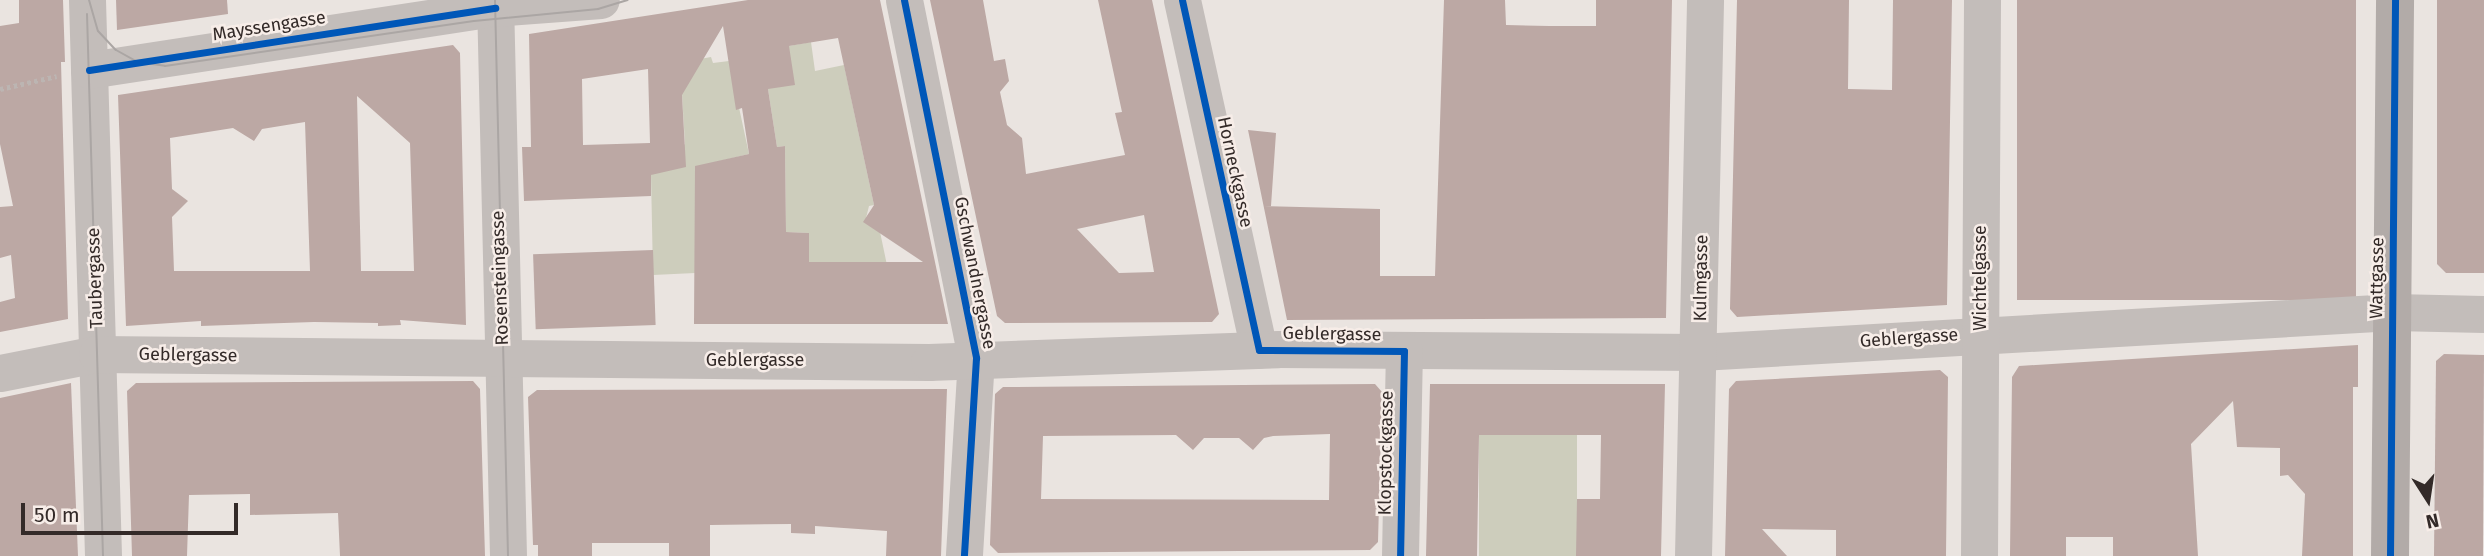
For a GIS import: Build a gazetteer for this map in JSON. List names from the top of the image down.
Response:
{
  "streets": {
    "main road": ["Wattgasse"],
    "street": [
      "Mayssengasse",
      "Horneckgasse",
      "Gschwandnergasse",
      "Taubergasse",
      "Rosensteingasse",
      "Kulmgasse",
      "Wichtelgasse",
      "Geblergasse",
      "Klopstockgasse"
    ]
  },
  "crossings": [
    ["Mayssengasse", "Taubergasse"],
    ["Mayssengasse", "Rosensteingasse"],
    ["Horneckgasse", "Geblergasse"],
    ["Gschwandnergasse", "Geblergasse"],
    ["Taubergasse", "Geblergasse"],
    ["Rosensteingasse", "Geblergasse"],
    ["Kulmgasse", "Geblergasse"],
    ["Wichtelgasse", "Geblergasse"],
    ["Wattgasse", "Geblergasse"],
    ["Geblergasse", "Klopstockgasse"]
  ],
  "scale_bar": "50 m",
  "north": "bottom"
}
